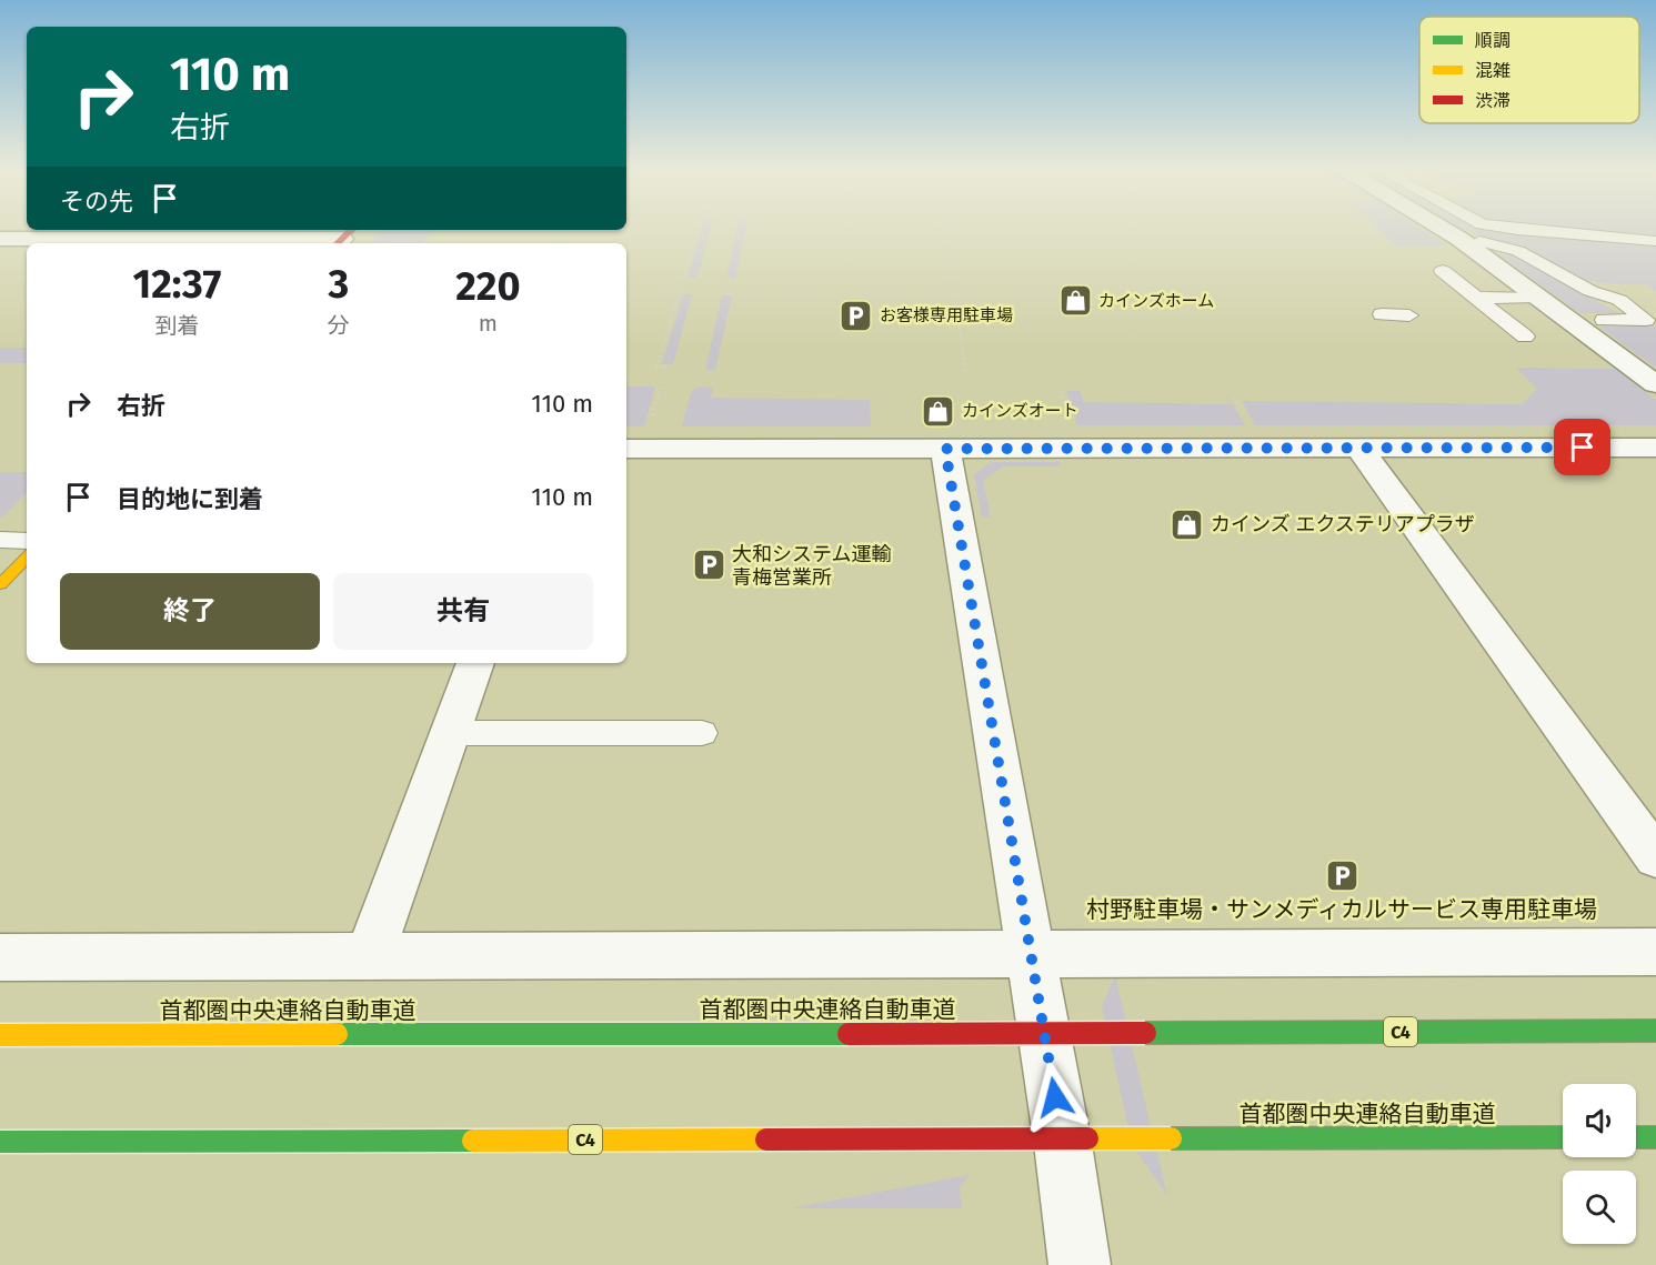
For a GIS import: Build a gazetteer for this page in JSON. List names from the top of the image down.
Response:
{
  "streets": {
    "main road": ["首都圏中央連絡自動車道", "C4"]
  },
  "places": {
    "shop": ["カインズホーム", "カインズオート", "カインズ エクステリアプラザ"],
    "parking": ["お客様専用駐車場", "大和システム運輸 青梅営業所", "村野駐車場・サンメディカルサービス専用駐車場"]
  },
  "legend": ["順調", "混雑", "渋滞"],
  "page": {
    "turn": ["110 m", "右折"],
    "then": "その先",
    "eta": [
      "12:37",
      "到着",
      "3",
      "分",
      "220",
      "m"
    ],
    "list": [
      {
        "name": "右折",
        "value": "110 m"
      },
      {
        "name": "目的地に到着",
        "value": "110 m"
      }
    ],
    "buttons": ["終了", "共有"]
  }
}
